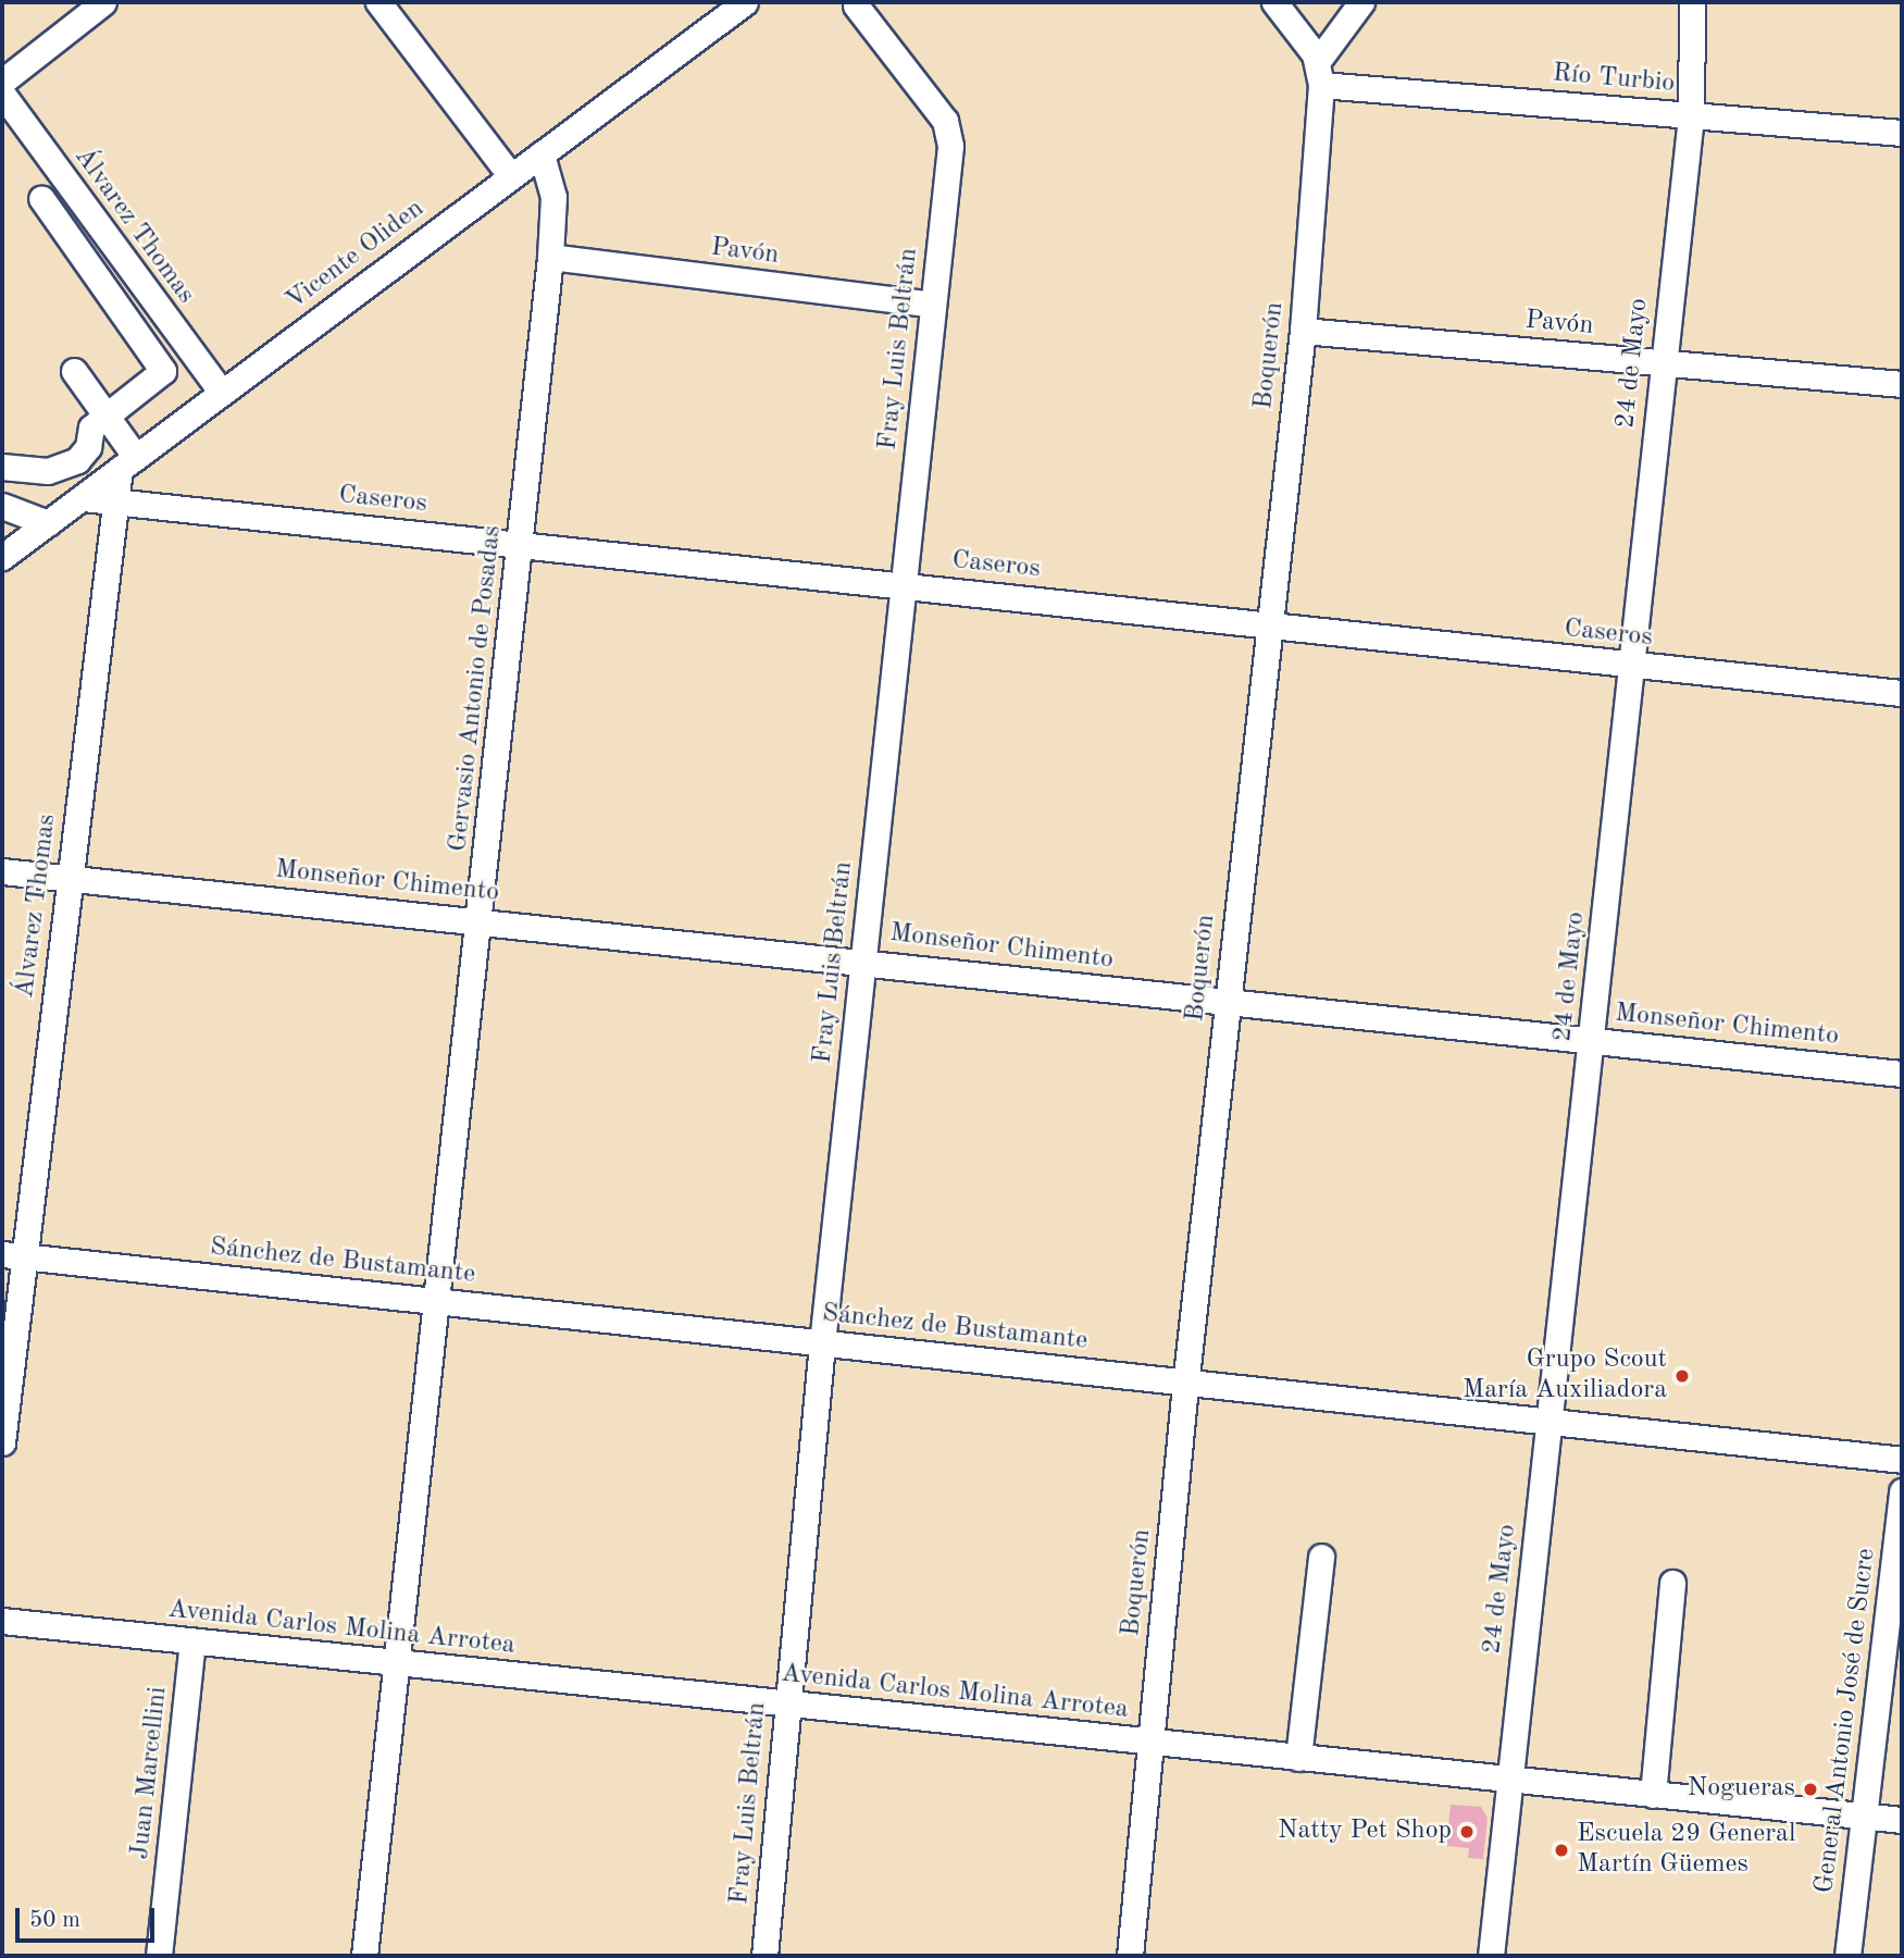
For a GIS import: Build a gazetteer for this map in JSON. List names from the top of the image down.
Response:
{
  "streets": {
    "street": [
      "Río Turbio",
      "Álvarez Thomas",
      "Pavón",
      "Vicente Oliden",
      "Fray Luis Beltrán",
      "Boquerón",
      "24 de Mayo",
      "Caseros",
      "Gervasio Antonio de Posadas",
      "Monseñor Chimento",
      "Sánchez de Bustamante",
      "Avenida Carlos Molina Arrotea",
      "General Antonio José de Sucre",
      "Juan Marcellini"
    ]
  },
  "crossings": [
    ["Río Turbio", "Boquerón"],
    ["Río Turbio", "24 de Mayo"],
    ["Álvarez Thomas", "Vicente Oliden"],
    ["Álvarez Thomas", "Caseros"],
    ["Álvarez Thomas", "Monseñor Chimento"],
    ["Álvarez Thomas", "Sánchez de Bustamante"],
    ["Pavón", "Fray Luis Beltrán"],
    ["Pavón", "Boquerón"],
    ["Pavón", "24 de Mayo"],
    ["Pavón", "Gervasio Antonio de Posadas"],
    ["Vicente Oliden", "Caseros"],
    ["Vicente Oliden", "Gervasio Antonio de Posadas"],
    ["Fray Luis Beltrán", "Caseros"],
    ["Fray Luis Beltrán", "Monseñor Chimento"],
    ["Fray Luis Beltrán", "Sánchez de Bustamante"],
    ["Fray Luis Beltrán", "Avenida Carlos Molina Arrotea"],
    ["Boquerón", "Caseros"],
    ["Boquerón", "Monseñor Chimento"],
    ["Boquerón", "Sánchez de Bustamante"],
    ["Boquerón", "Avenida Carlos Molina Arrotea"],
    ["24 de Mayo", "Caseros"],
    ["24 de Mayo", "Monseñor Chimento"],
    ["24 de Mayo", "Sánchez de Bustamante"],
    ["24 de Mayo", "Avenida Carlos Molina Arrotea"],
    ["Caseros", "Gervasio Antonio de Posadas"],
    ["Gervasio Antonio de Posadas", "Monseñor Chimento"],
    ["Gervasio Antonio de Posadas", "Sánchez de Bustamante"],
    ["Gervasio Antonio de Posadas", "Avenida Carlos Molina Arrotea"],
    ["Avenida Carlos Molina Arrotea", "General Antonio José de Sucre"],
    ["Avenida Carlos Molina Arrotea", "Juan Marcellini"]
  ],
  "places": [
    "Grupo Scout María Auxiliadora",
    "Nogueras",
    "Natty Pet Shop",
    "Escuela 29 General Martín Güemes"
  ],
  "scale_bar": "50 m"
}
